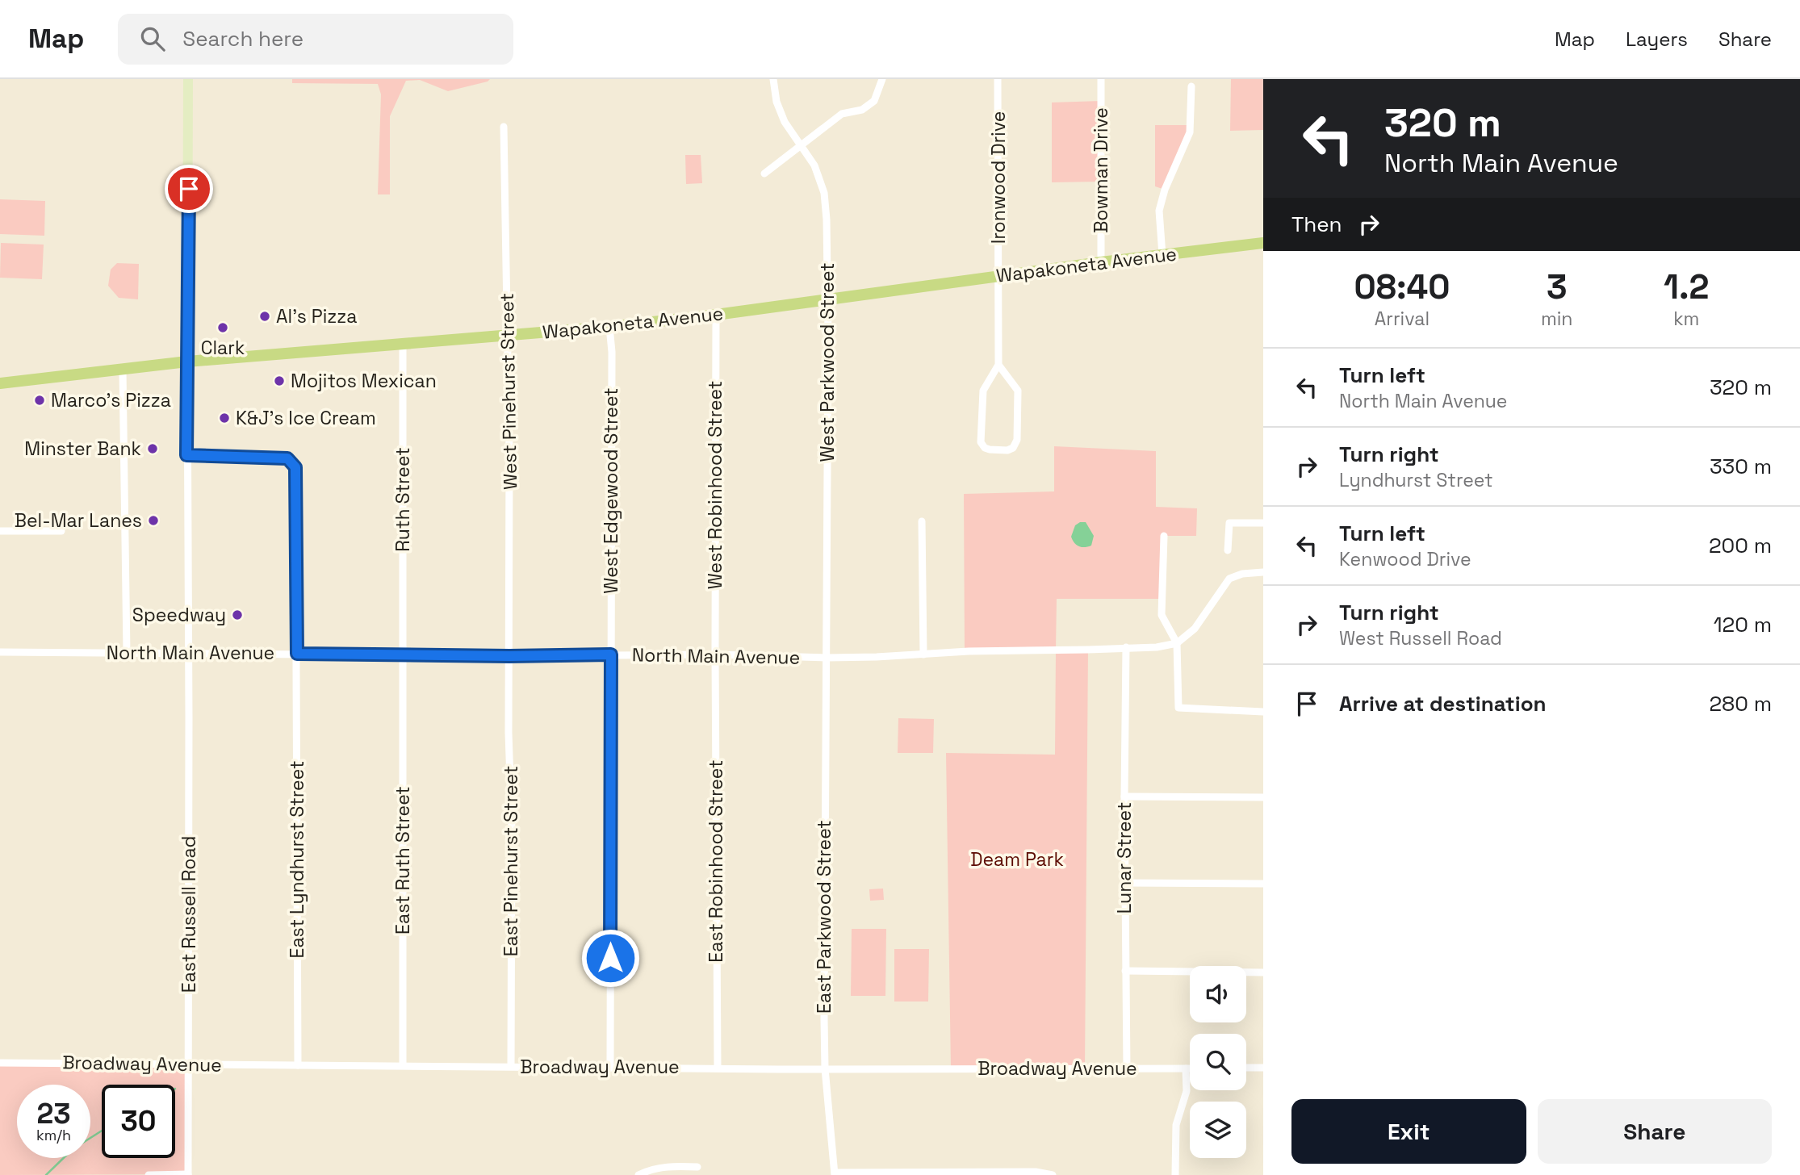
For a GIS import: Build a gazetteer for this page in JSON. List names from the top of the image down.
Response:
{
  "streets": {
    "main road": ["Wapakoneta Avenue"],
    "street": [
      "Bowman Drive",
      "Ironwood Drive",
      "West Parkwood Street",
      "West Pinehurst Street",
      "West Robinhood Street",
      "West Edgewood Street",
      "Ruth Street",
      "North Main Avenue",
      "Lunar Street",
      "East Lyndhurst Street",
      "East Ruth Street",
      "East Pinehurst Street",
      "East Robinhood Street",
      "East Russell Road",
      "East Parkwood Street",
      "Broadway Avenue"
    ]
  },
  "crossings": [
    ["Bowman Drive", "Wapakoneta Avenue"],
    ["Ironwood Drive", "Wapakoneta Avenue"],
    ["Wapakoneta Avenue", "West Parkwood Street"],
    ["Wapakoneta Avenue", "West Pinehurst Street"],
    ["Wapakoneta Avenue", "West Robinhood Street"],
    ["Wapakoneta Avenue", "West Edgewood Street"],
    ["Wapakoneta Avenue", "Ruth Street"],
    ["Wapakoneta Avenue", "East Russell Road"],
    ["West Parkwood Street", "North Main Avenue"],
    ["West Parkwood Street", "East Parkwood Street"],
    ["West Pinehurst Street", "North Main Avenue"],
    ["West Pinehurst Street", "East Pinehurst Street"],
    ["West Robinhood Street", "North Main Avenue"],
    ["West Robinhood Street", "East Robinhood Street"],
    ["West Edgewood Street", "North Main Avenue"],
    ["West Edgewood Street", "Broadway Avenue"],
    ["Ruth Street", "North Main Avenue"],
    ["Ruth Street", "East Ruth Street"],
    ["North Main Avenue", "Lunar Street"],
    ["North Main Avenue", "East Lyndhurst Street"],
    ["North Main Avenue", "East Ruth Street"],
    ["North Main Avenue", "East Pinehurst Street"],
    ["North Main Avenue", "East Robinhood Street"],
    ["North Main Avenue", "East Russell Road"],
    ["North Main Avenue", "East Parkwood Street"],
    ["Lunar Street", "Broadway Avenue"],
    ["East Lyndhurst Street", "East Russell Road"],
    ["East Lyndhurst Street", "Broadway Avenue"],
    ["East Ruth Street", "Broadway Avenue"],
    ["East Pinehurst Street", "Broadway Avenue"],
    ["East Robinhood Street", "Broadway Avenue"],
    ["East Russell Road", "Broadway Avenue"],
    ["East Parkwood Street", "Broadway Avenue"]
  ],
  "parks": ["Deam Park"],
  "places": [
    "Al's Pizza",
    "Clark",
    "Mojitos Mexican",
    "Marco's Pizza",
    "K&J's Ice Cream",
    "Minster Bank",
    "Bel-Mar Lanes",
    "Speedway"
  ],
  "page": {
    "header": "Map",
    "search": "Search here",
    "nav": ["Map", "Layers", "Share"],
    "turn": ["320 m", "North Main Avenue"],
    "then": "Then",
    "eta": [
      "08:40",
      "Arrival",
      "3",
      "min",
      "1.2",
      "km"
    ],
    "list": [
      {
        "name": "Turn left",
        "note": "North Main Avenue",
        "value": "320 m"
      },
      {
        "name": "Turn right",
        "note": "Lyndhurst Street",
        "value": "330 m"
      },
      {
        "name": "Turn left",
        "note": "Kenwood Drive",
        "value": "200 m"
      },
      {
        "name": "Turn right",
        "note": "West Russell Road",
        "value": "120 m"
      },
      {
        "name": "Arrive at destination",
        "value": "280 m"
      }
    ],
    "speed": "23 km/h",
    "limit": "30",
    "buttons": ["Exit", "Share"]
  }
}
